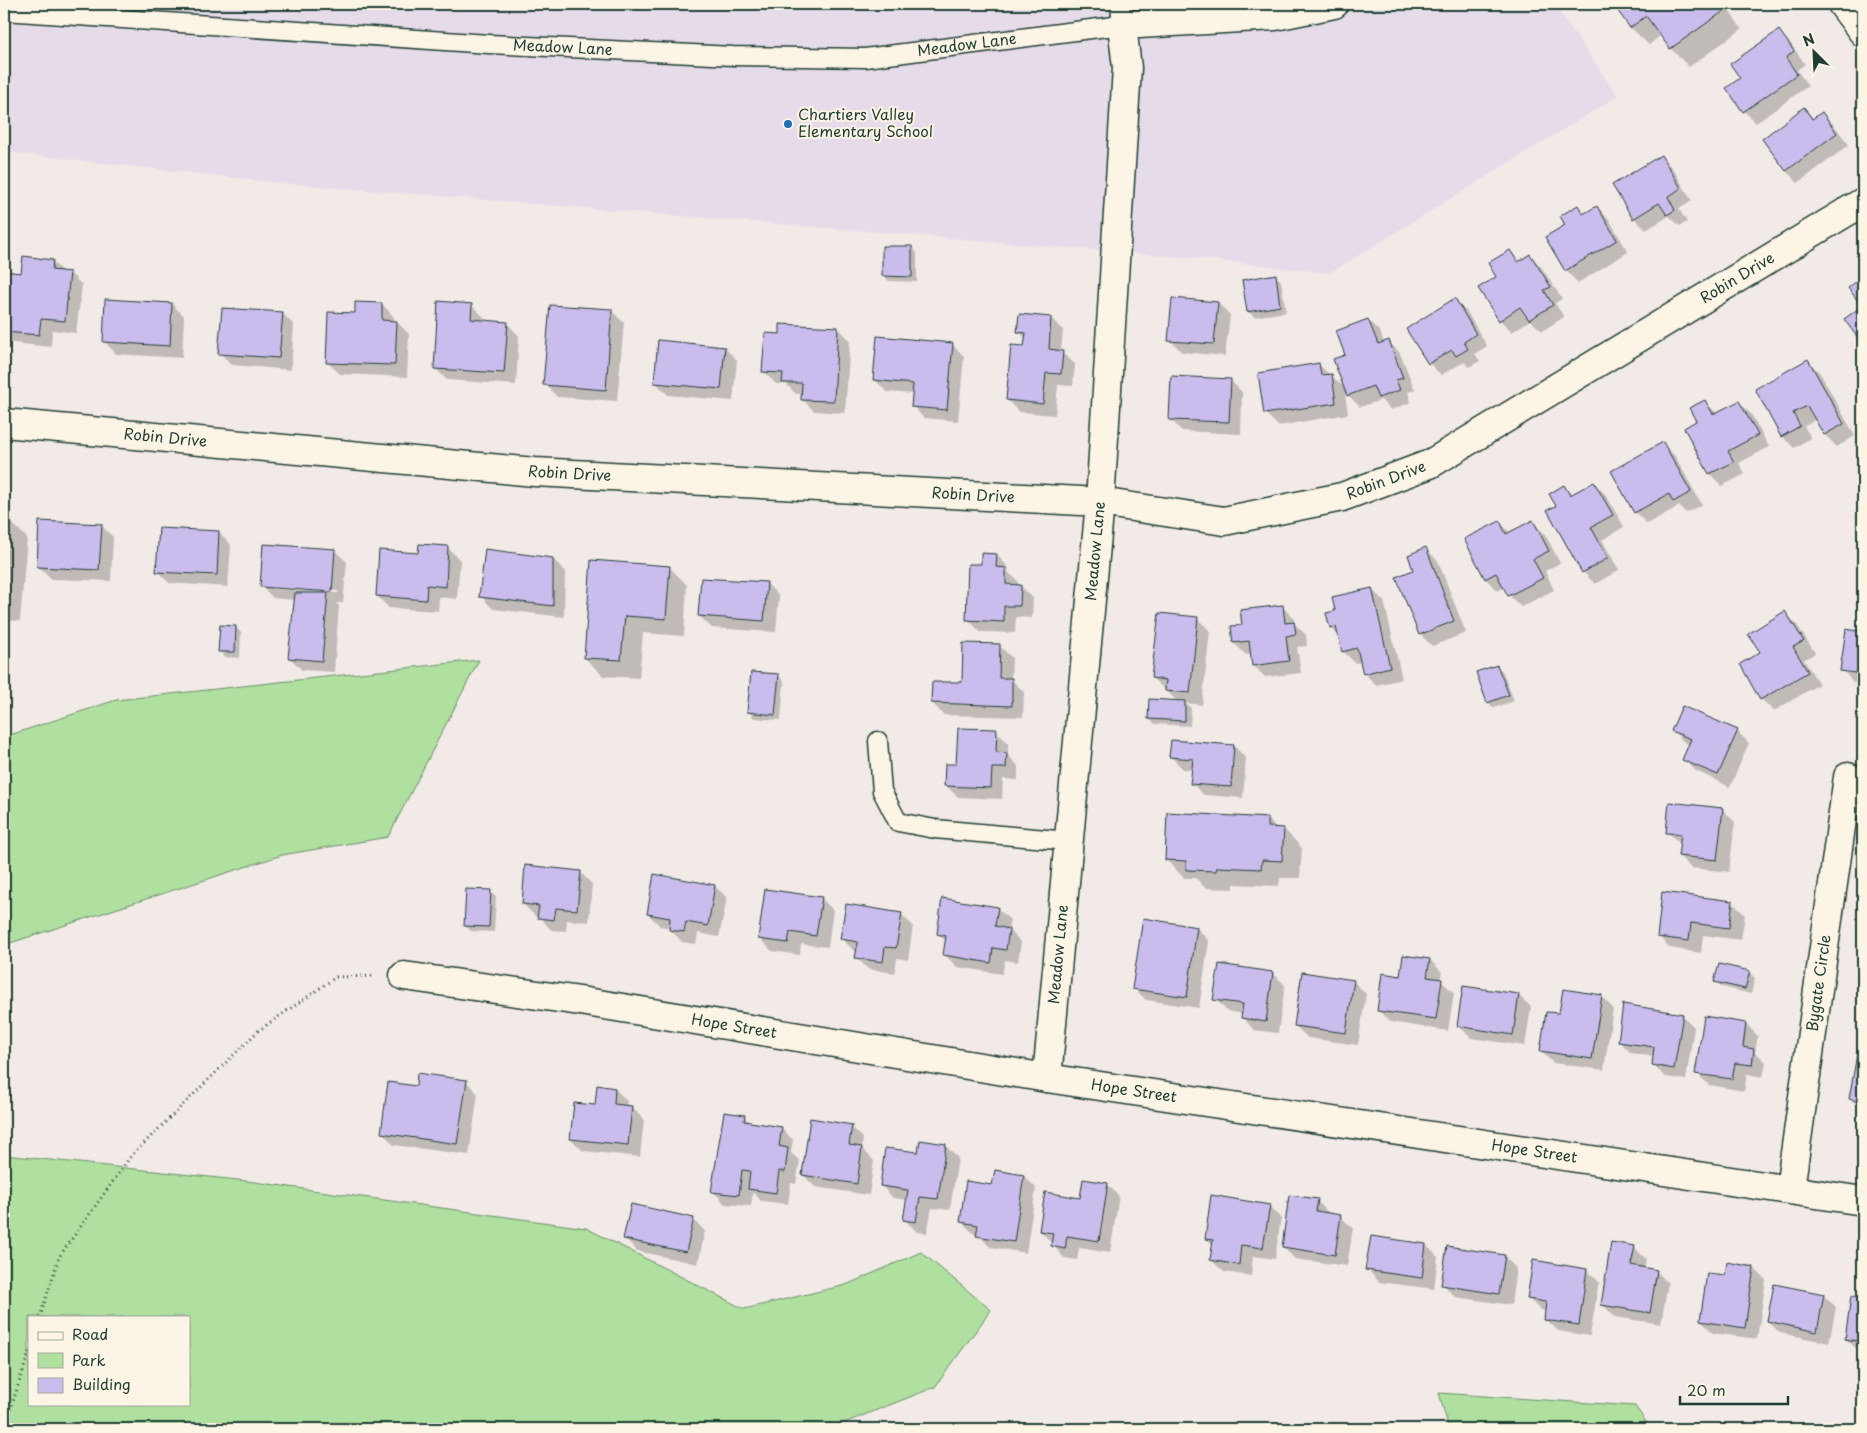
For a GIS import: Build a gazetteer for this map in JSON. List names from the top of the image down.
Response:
{
  "streets": {
    "street": [
      "Meadow Lane",
      "Robin Drive",
      "Bygate Circle",
      "Hope Street"
    ]
  },
  "crossings": [
    ["Meadow Lane", "Robin Drive"],
    ["Meadow Lane", "Hope Street"],
    ["Bygate Circle", "Hope Street"]
  ],
  "places": ["Chartiers Valley Elementary School"],
  "legend": ["Road", "Park", "Building"],
  "scale_bar": "20 m",
  "north": "top left"
}
